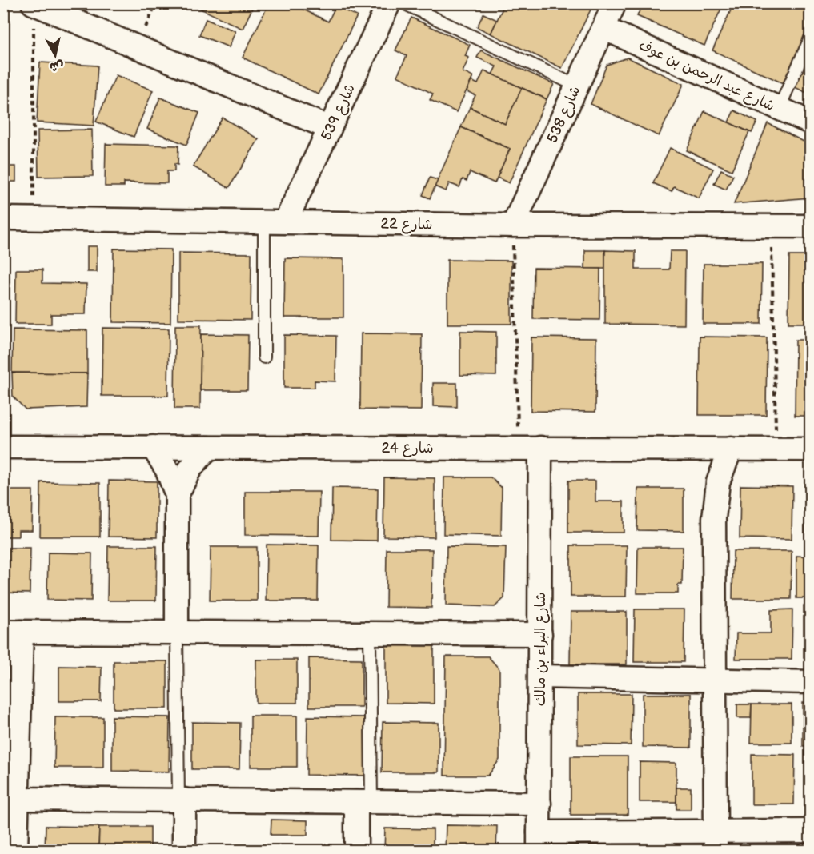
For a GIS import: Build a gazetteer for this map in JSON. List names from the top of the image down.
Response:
{
  "streets": {
    "street": [
      "شارع عبد الرحمن بن عوف",
      "شارع 539",
      "شارع 538",
      "شارع 22",
      "شارع 24",
      "شارع البراء بن مالك"
    ]
  },
  "crossings": [
    ["شارع عبد الرحمن بن عوف", "شارع 538"],
    ["شارع 539", "شارع 22"],
    ["شارع 538", "شارع 22"],
    ["شارع 24", "شارع البراء بن مالك"]
  ],
  "north": "bottom"
}
